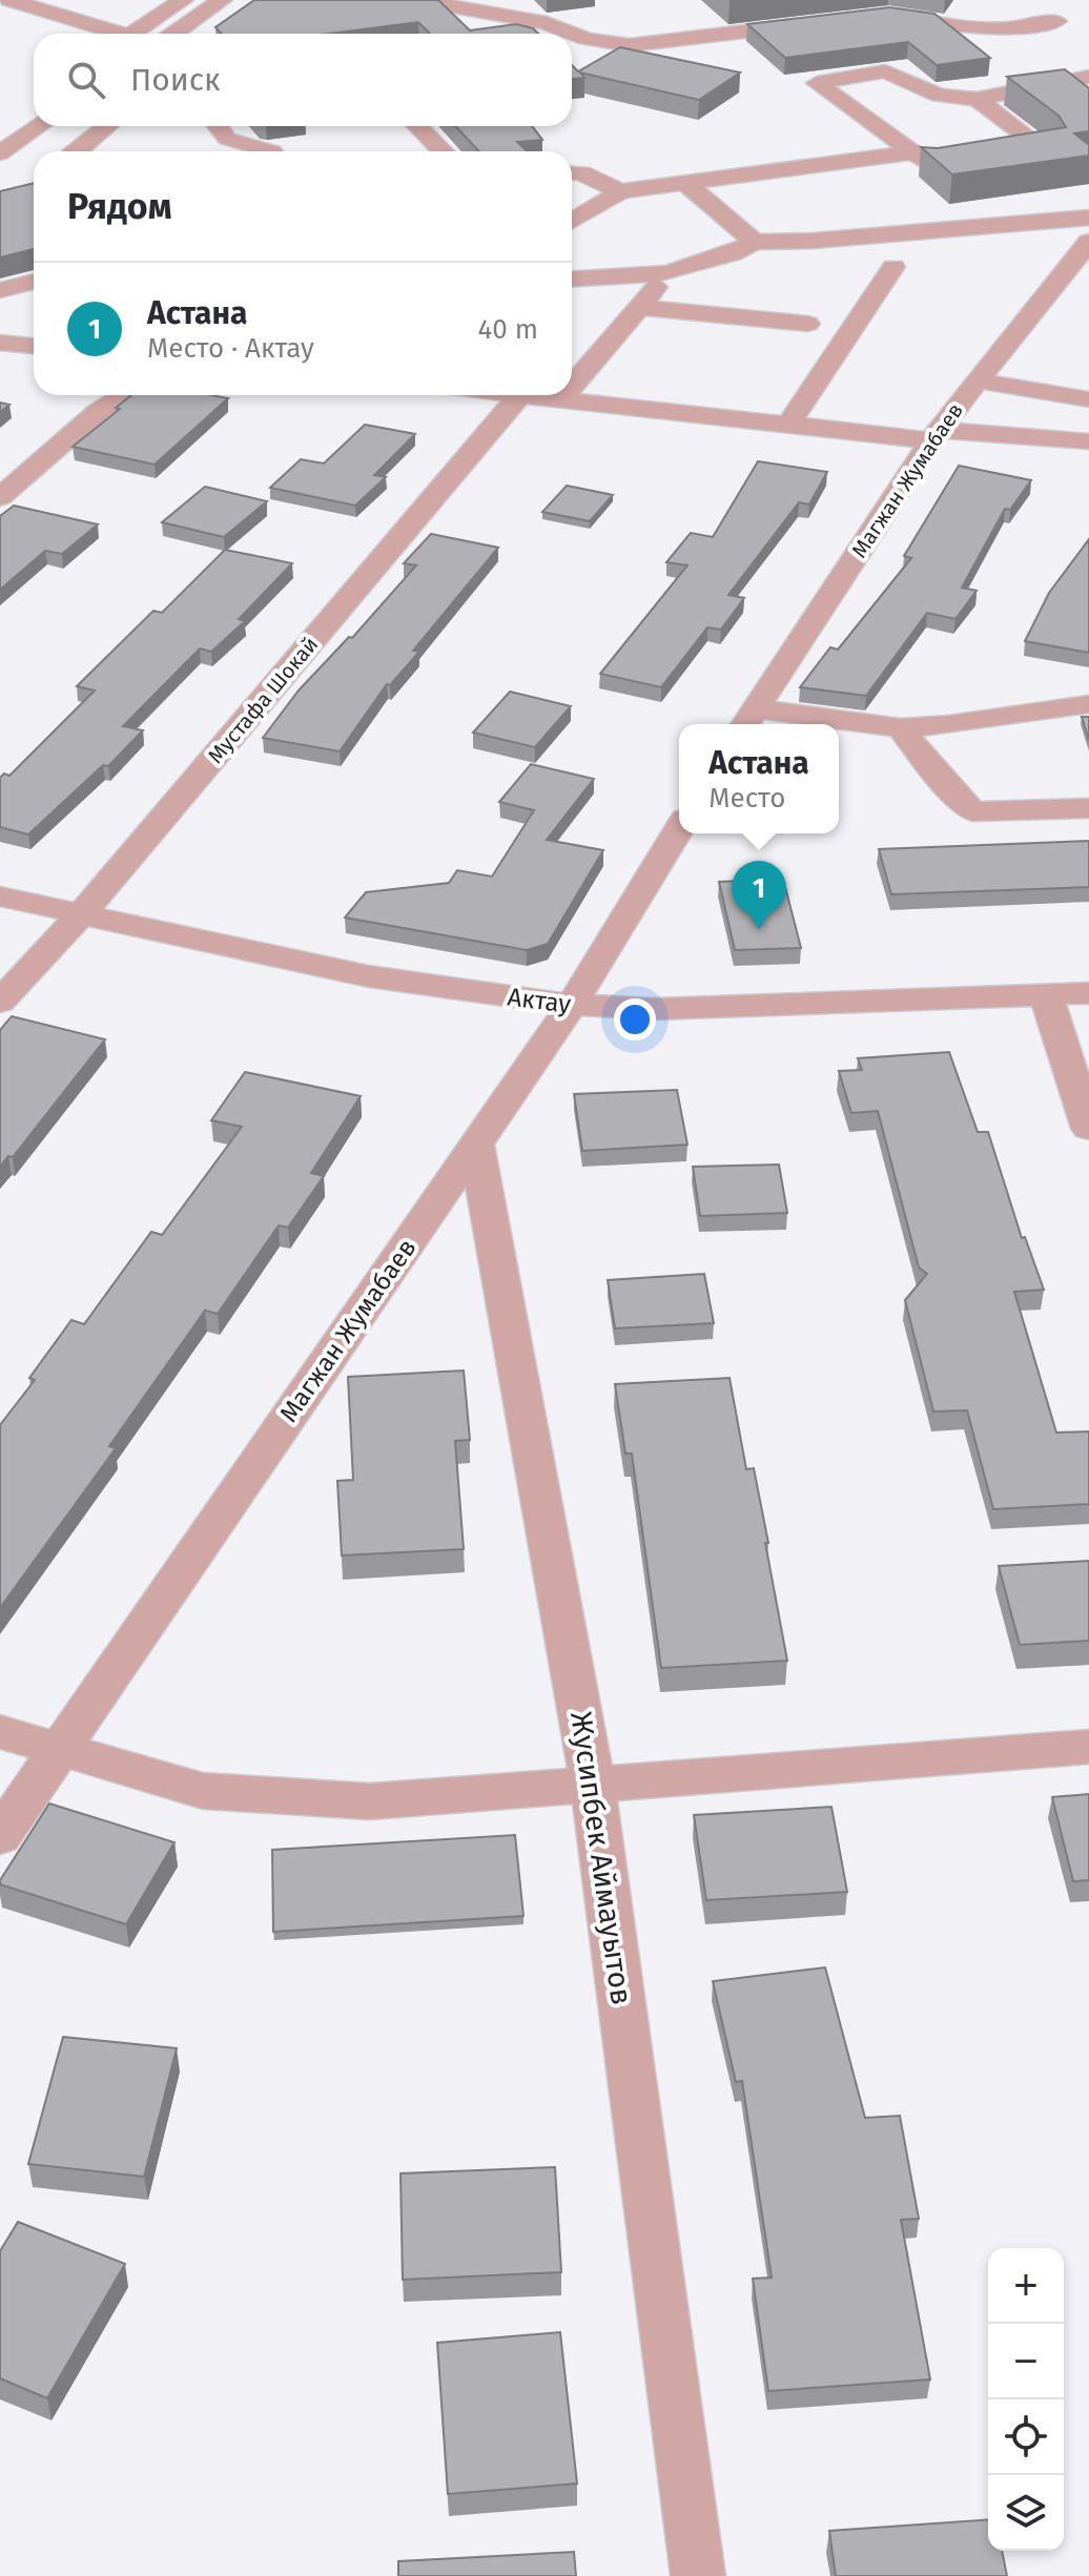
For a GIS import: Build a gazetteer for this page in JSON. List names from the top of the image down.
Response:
{
  "streets": {
    "street": [
      "Магжан Жумабаев",
      "Мустафа Шокай",
      "Актау",
      "Жусипбек Аймауытов"
    ]
  },
  "crossings": [
    ["Магжан Жумабаев", "Актау"],
    ["Магжан Жумабаев", "Жусипбек Аймауытов"],
    ["Мустафа Шокай", "Актау"]
  ],
  "page": {
    "search": "Поиск",
    "heading": "Рядом",
    "list": [
      {
        "mark": "1",
        "name": "Астана",
        "note": "Место · Актау",
        "value": "40 m"
      }
    ],
    "popup": ["Астана", "Место"],
    "pins": "1",
    "map_buttons": ["+", "−"]
  }
}
